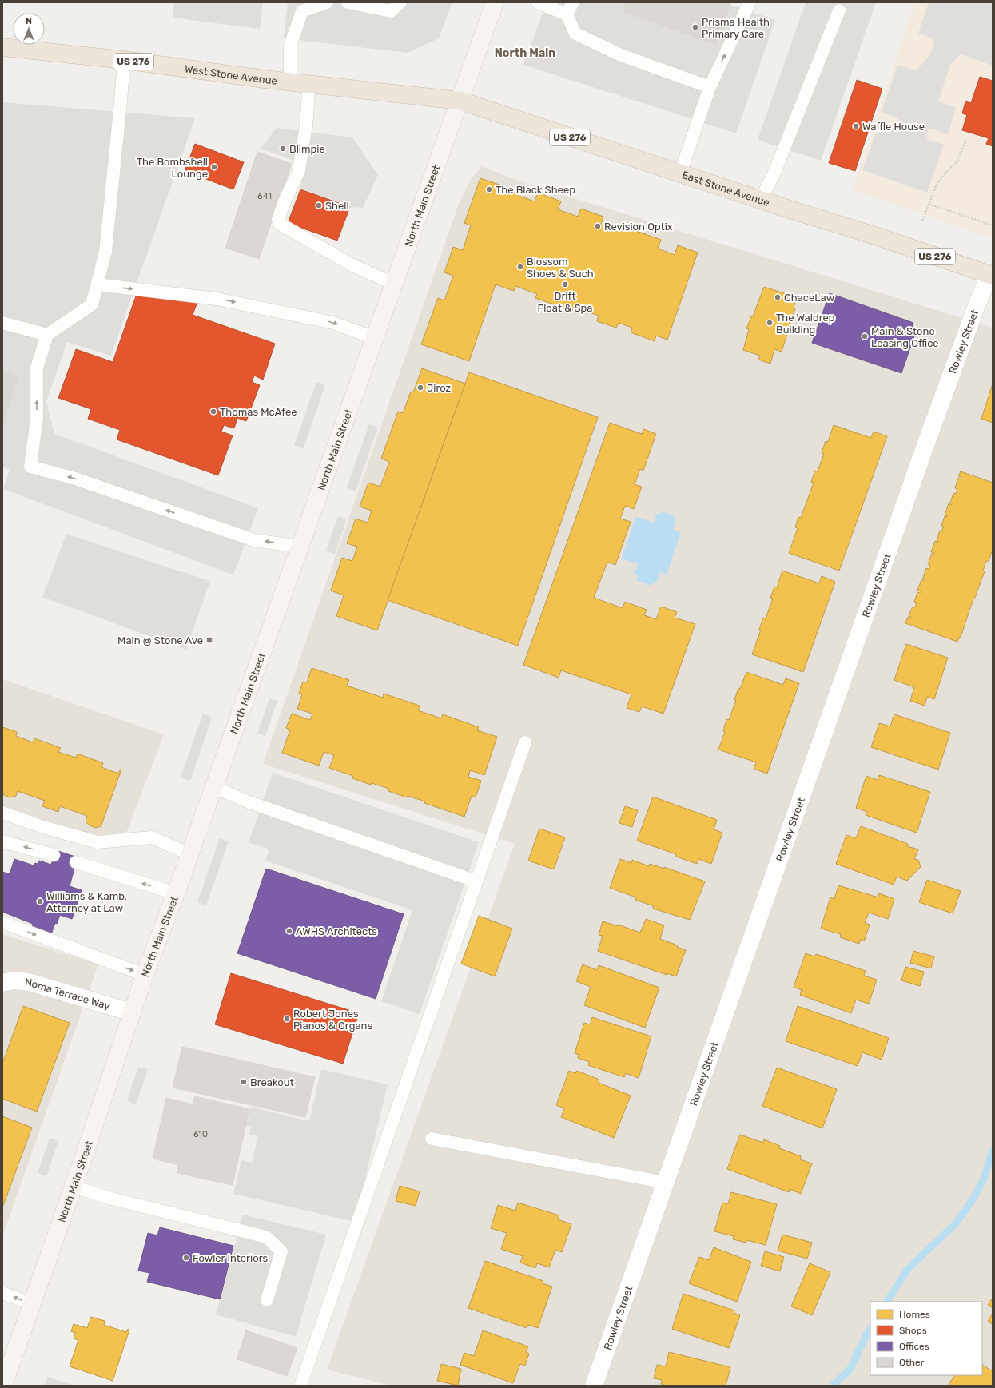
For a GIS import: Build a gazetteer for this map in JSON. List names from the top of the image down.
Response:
{
  "streets": {
    "highway": ["US 276", "West Stone Avenue", "East Stone Avenue"],
    "street": ["North Main Street", "Rowley Street", "Noma Terrace Way"]
  },
  "crossings": [
    ["West Stone Avenue", "East Stone Avenue"],
    ["West Stone Avenue", "North Main Street"],
    ["East Stone Avenue", "North Main Street"],
    ["East Stone Avenue", "Rowley Street"],
    ["North Main Street", "Noma Terrace Way"]
  ],
  "districts": ["North Main"],
  "places": {
    "other": [
      "Prisma Health Primary Care",
      "Waffle House",
      "Blimpie",
      "The Bombshell Lounge",
      "The Black Sheep",
      "Shell",
      "Revision Optix",
      "Blossom Shoes & Such",
      "Drift Float & Spa",
      "ChaceLaw",
      "The Waldrep Building",
      "Main & Stone Leasing Office",
      "Jiroz",
      "Thomas McAfee",
      "Williams & Kamb, Attorney at Law",
      "AWHS Architects",
      "Robert Jones Pianos & Organs",
      "Breakout",
      "Fowler Interiors"
    ],
    "transit": ["Main @ Stone Ave"]
  },
  "house_numbers": ["641", "610"],
  "legend": [
    "Homes",
    "Shops",
    "Offices",
    "Other"
  ],
  "north": "top"
}
